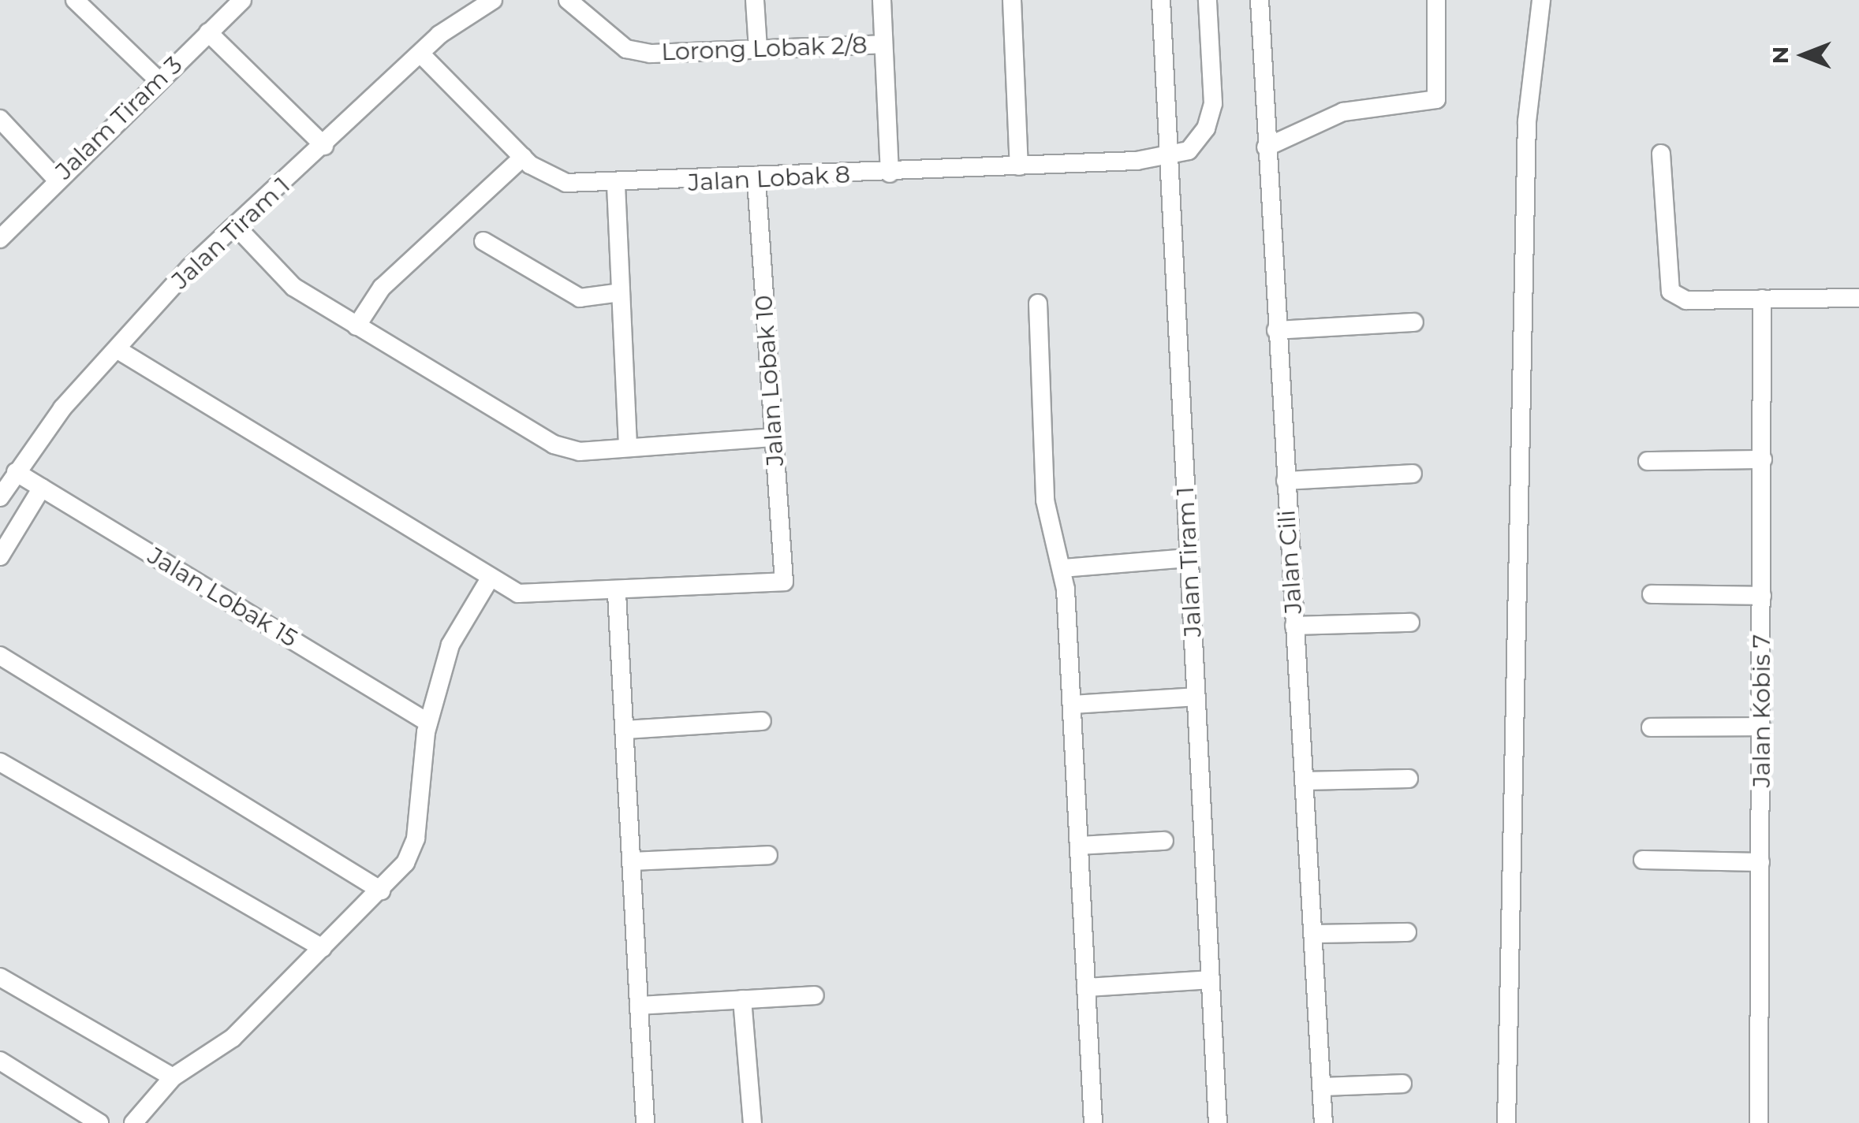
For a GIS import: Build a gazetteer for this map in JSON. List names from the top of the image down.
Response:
{
  "streets": {
    "street": [
      "Lorong Lobak 2/8",
      "Jalam Tiram 3",
      "Jalan Lobak 8",
      "Jalan Tiram 1",
      "Jalan Lobak 10",
      "Jalan Cili",
      "Jalan Lobak 15",
      "Jalan Kobis 7"
    ]
  },
  "crossings": [
    ["Jalan Lobak 8", "Jalan Tiram 1"],
    ["Jalan Lobak 8", "Jalan Lobak 10"],
    ["Jalan Tiram 1", "Jalan Lobak 15"]
  ],
  "north": "left"
}
